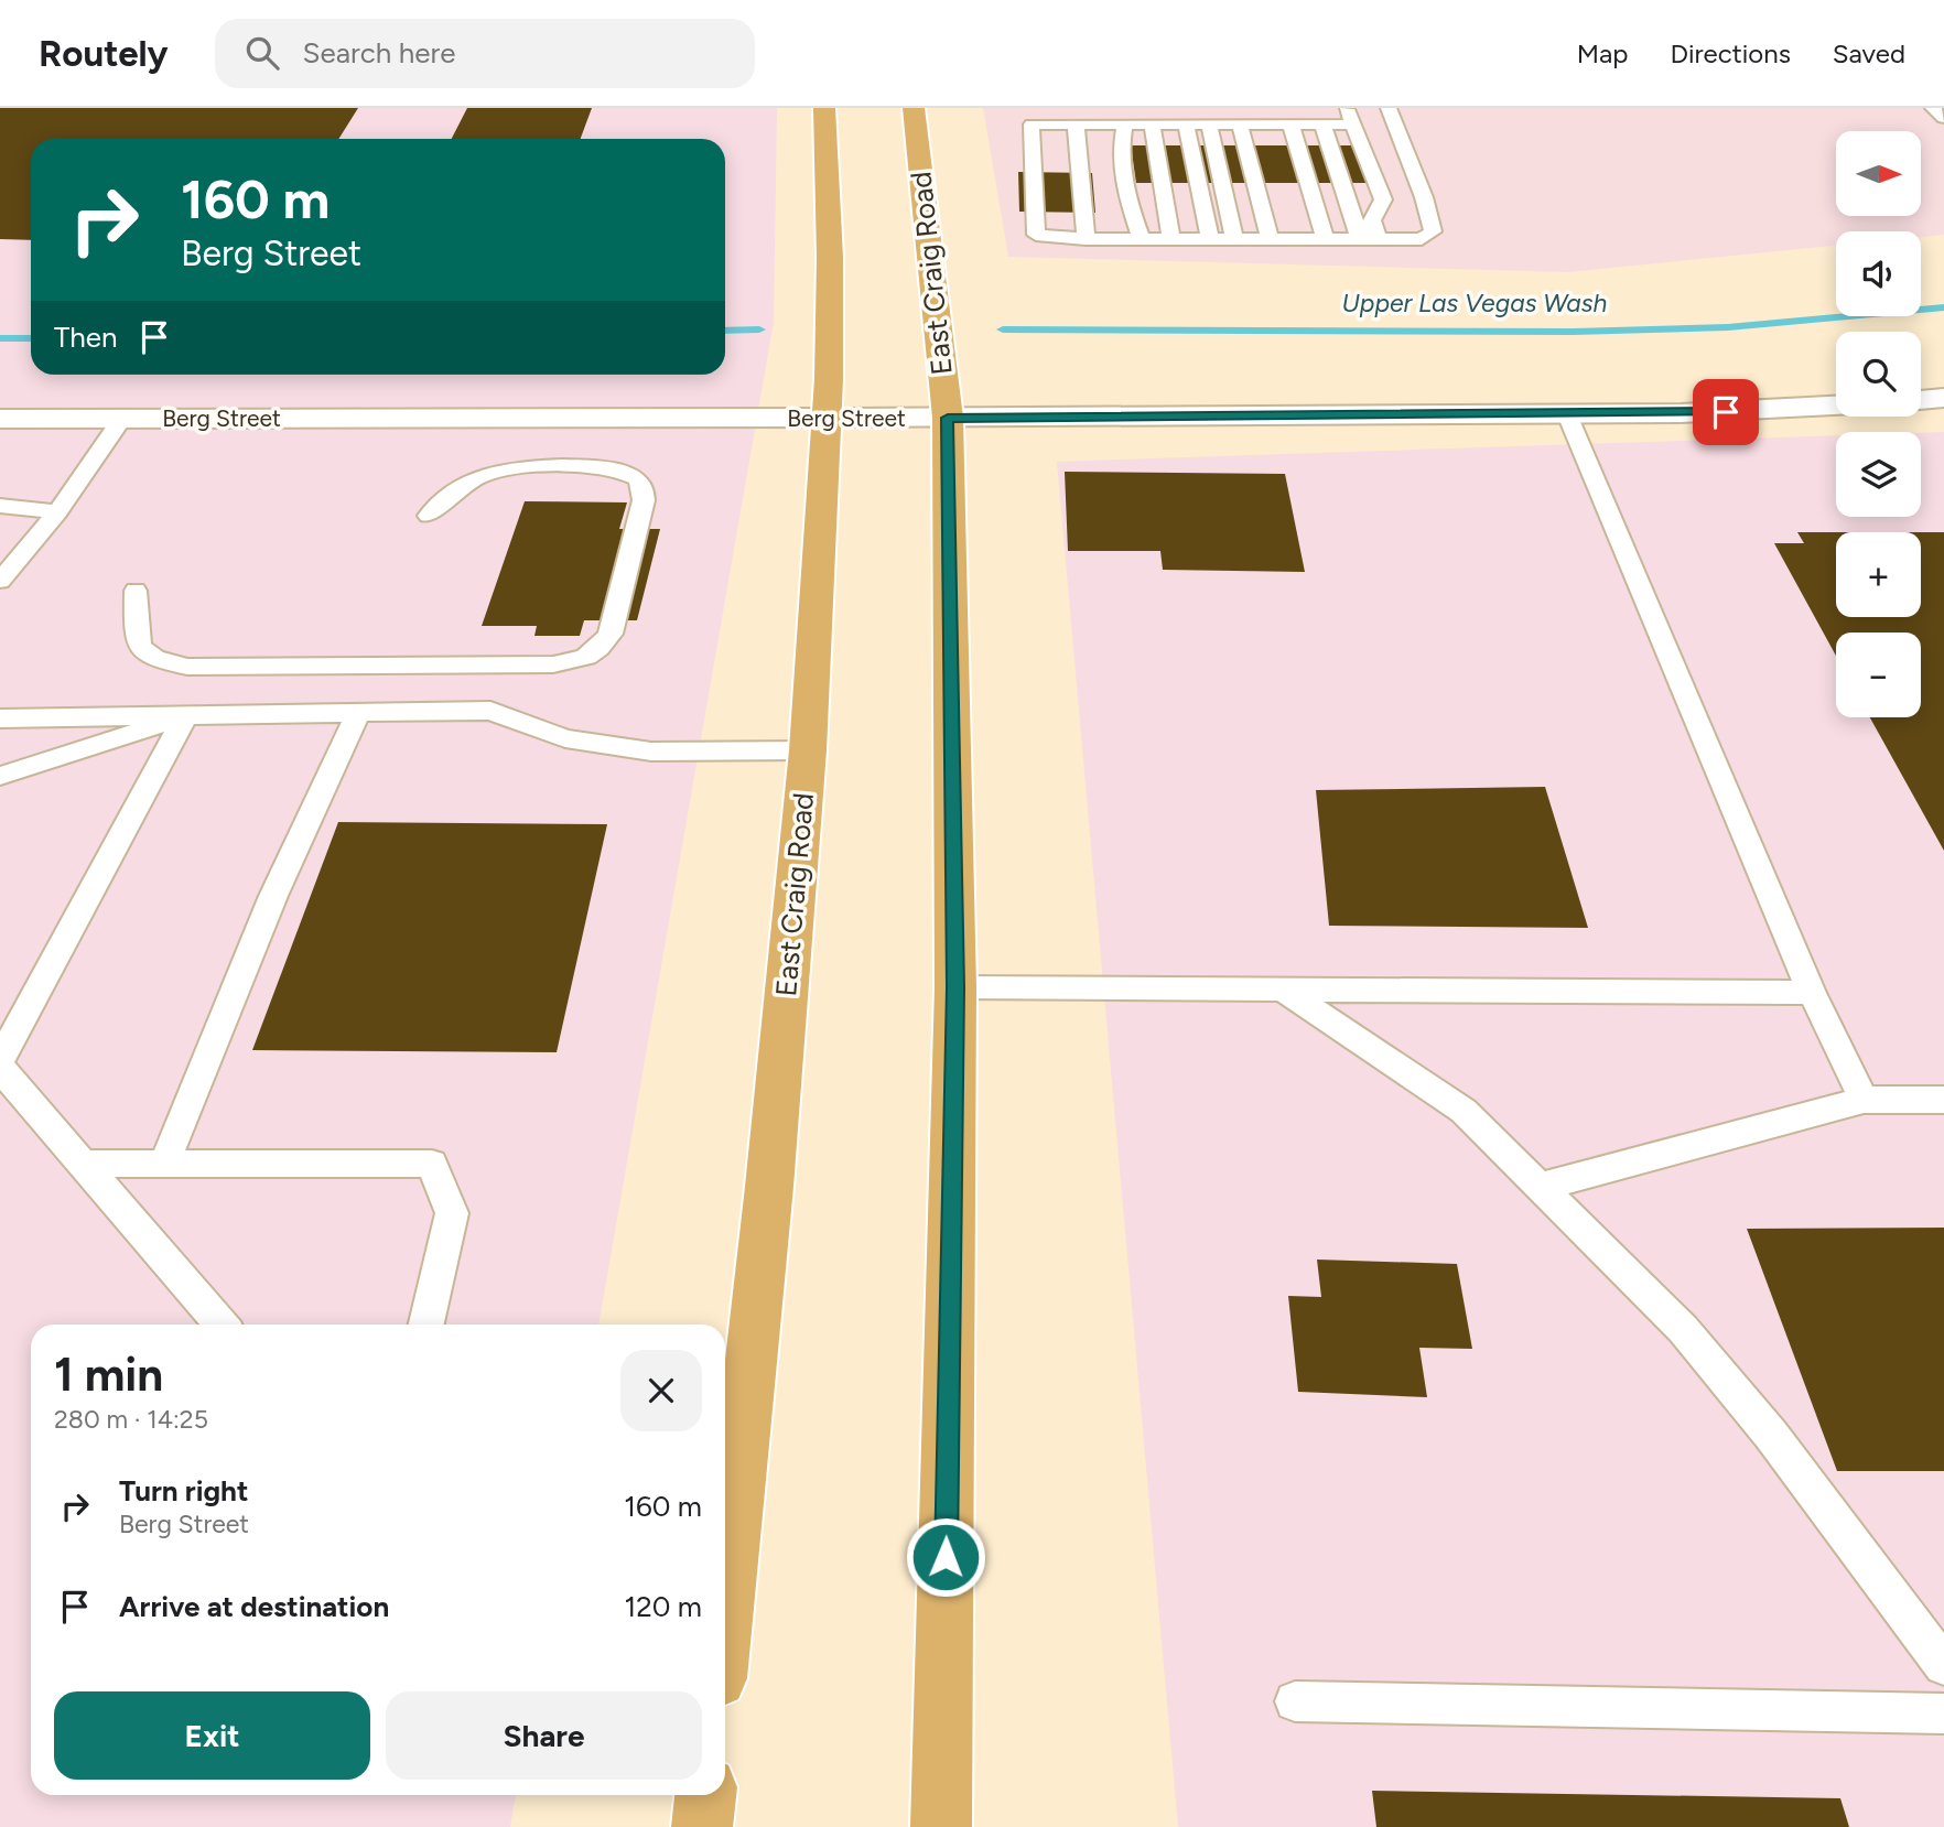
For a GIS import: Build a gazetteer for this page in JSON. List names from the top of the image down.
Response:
{
  "streets": {
    "main road": ["East Craig Road"],
    "street": ["Berg Street"]
  },
  "crossings": [
    ["East Craig Road", "Berg Street"]
  ],
  "water": ["Upper Las Vegas Wash"],
  "north": "right",
  "page": {
    "header": "Routely",
    "search": "Search here",
    "nav": ["Map", "Directions", "Saved"],
    "map_buttons": ["+", "−"],
    "turn": ["160 m", "Berg Street"],
    "then": "Then",
    "heading": ["1 min", "280 m · 14:25"],
    "list": [
      {
        "name": "Turn right",
        "note": "Berg Street",
        "value": "160 m"
      },
      {
        "name": "Arrive at destination",
        "value": "120 m"
      }
    ],
    "buttons": ["Exit", "Share"]
  }
}
